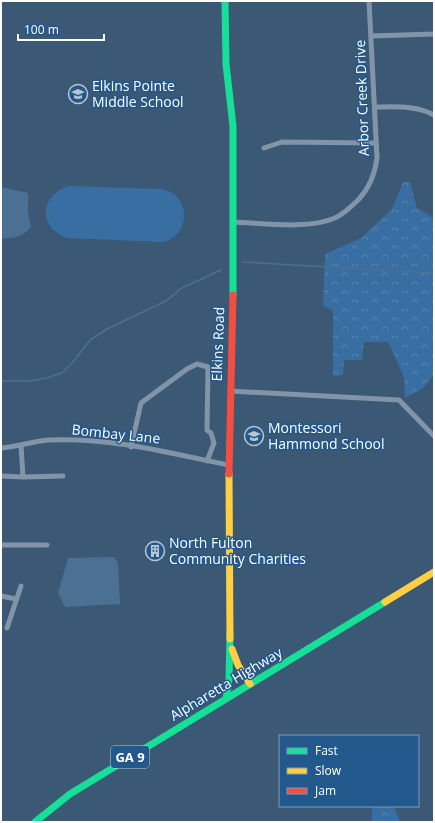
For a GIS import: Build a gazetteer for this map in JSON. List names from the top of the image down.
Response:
{
  "streets": {
    "main road": ["Elkins Road", "Alpharetta Highway", "GA 9"],
    "street": ["Arbor Creek Drive", "Bombay Lane"]
  },
  "crossings": [
    ["Arbor Creek Drive", "Elkins Road"],
    ["Elkins Road", "Bombay Lane"],
    ["Elkins Road", "Alpharetta Highway"]
  ],
  "places": {
    "school or university": ["Elkins Pointe Middle School", "Montessori Hammond School"],
    "building": ["North Fulton Community Charities"]
  },
  "legend": ["Fast", "Slow", "Jam"],
  "scale_bar": "100 m"
}
